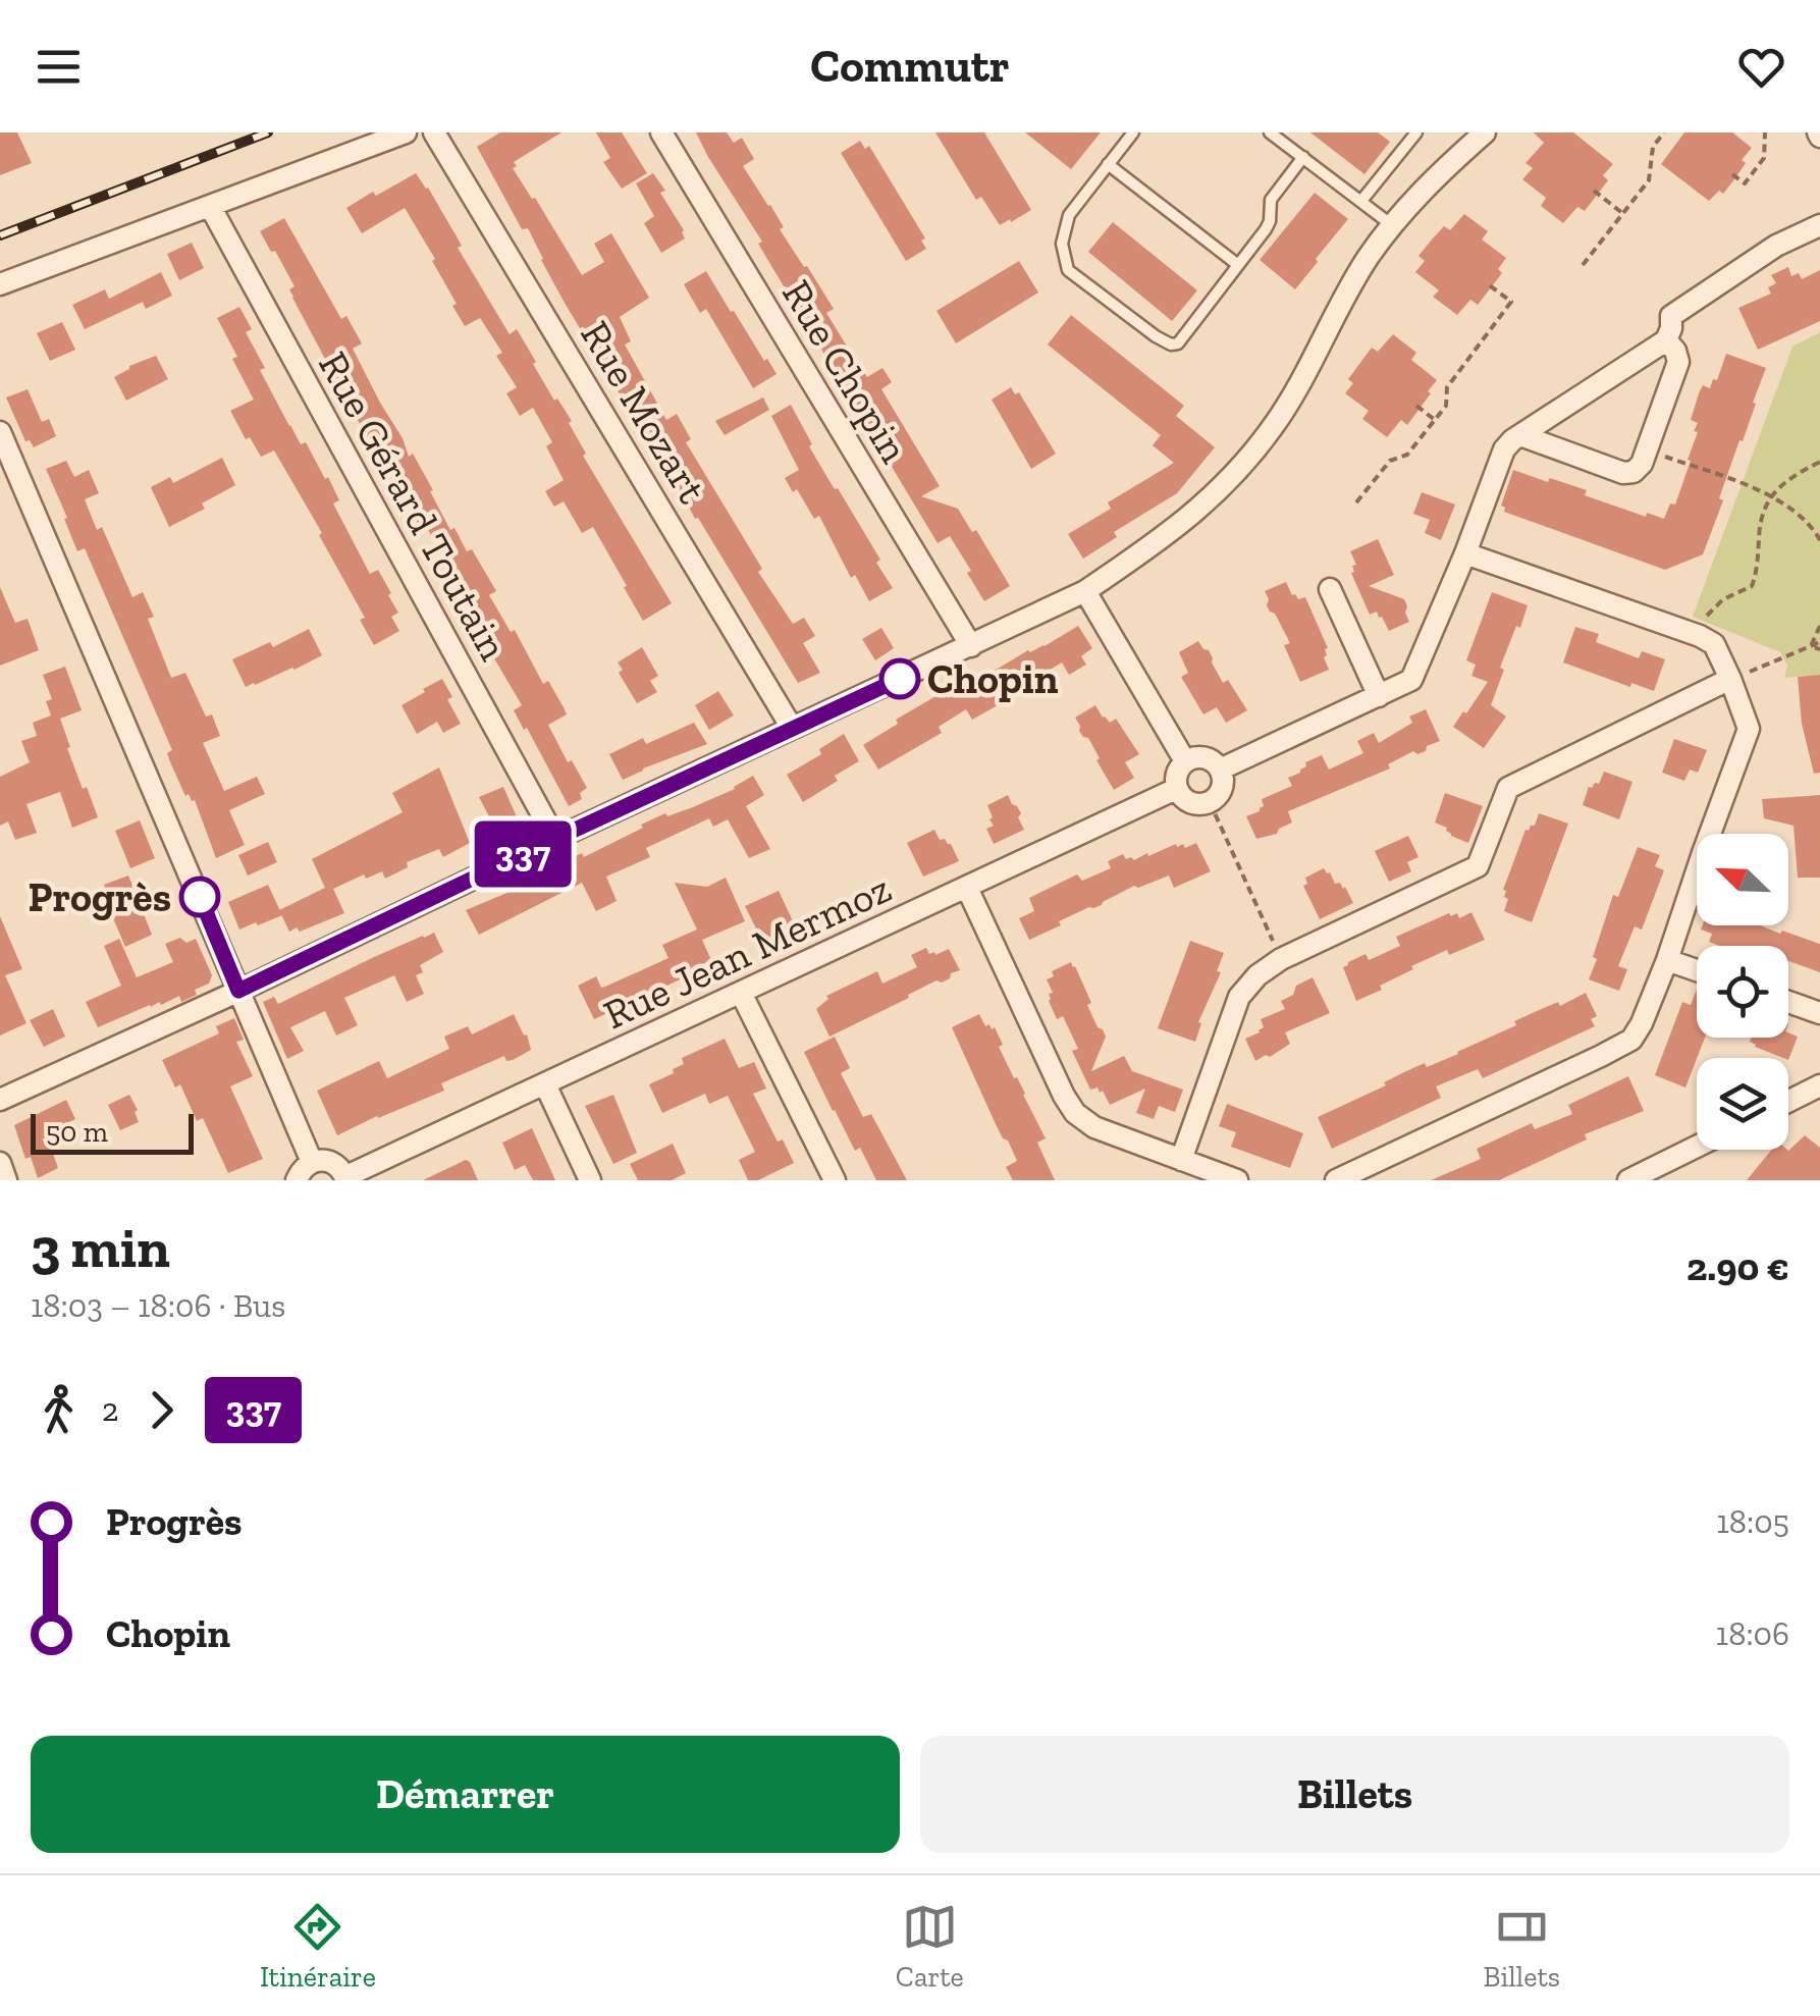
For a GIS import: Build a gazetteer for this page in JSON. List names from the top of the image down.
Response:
{
  "streets": {
    "street": [
      "Rue Chopin",
      "Rue Mozart",
      "Rue Gérard Toutain",
      "Rue Jean Mermoz"
    ]
  },
  "places": ["Chopin", "Progrès"],
  "lines": ["bus line 337"],
  "scale_bar": "50 m",
  "north": "top left",
  "page": {
    "header": "Commutr",
    "on_map": "337",
    "scale": "50 m",
    "heading": ["3 min", "18:03 – 18:06 · Bus", "2.90 €"],
    "legs": ["2", "337"],
    "list": [
      {
        "name": "Progrès",
        "value": "18:05"
      },
      {
        "name": "Chopin",
        "value": "18:06"
      }
    ],
    "buttons": ["Démarrer", "Billets"],
    "tabs": ["Itinéraire", "Carte", "Billets"]
  }
}
